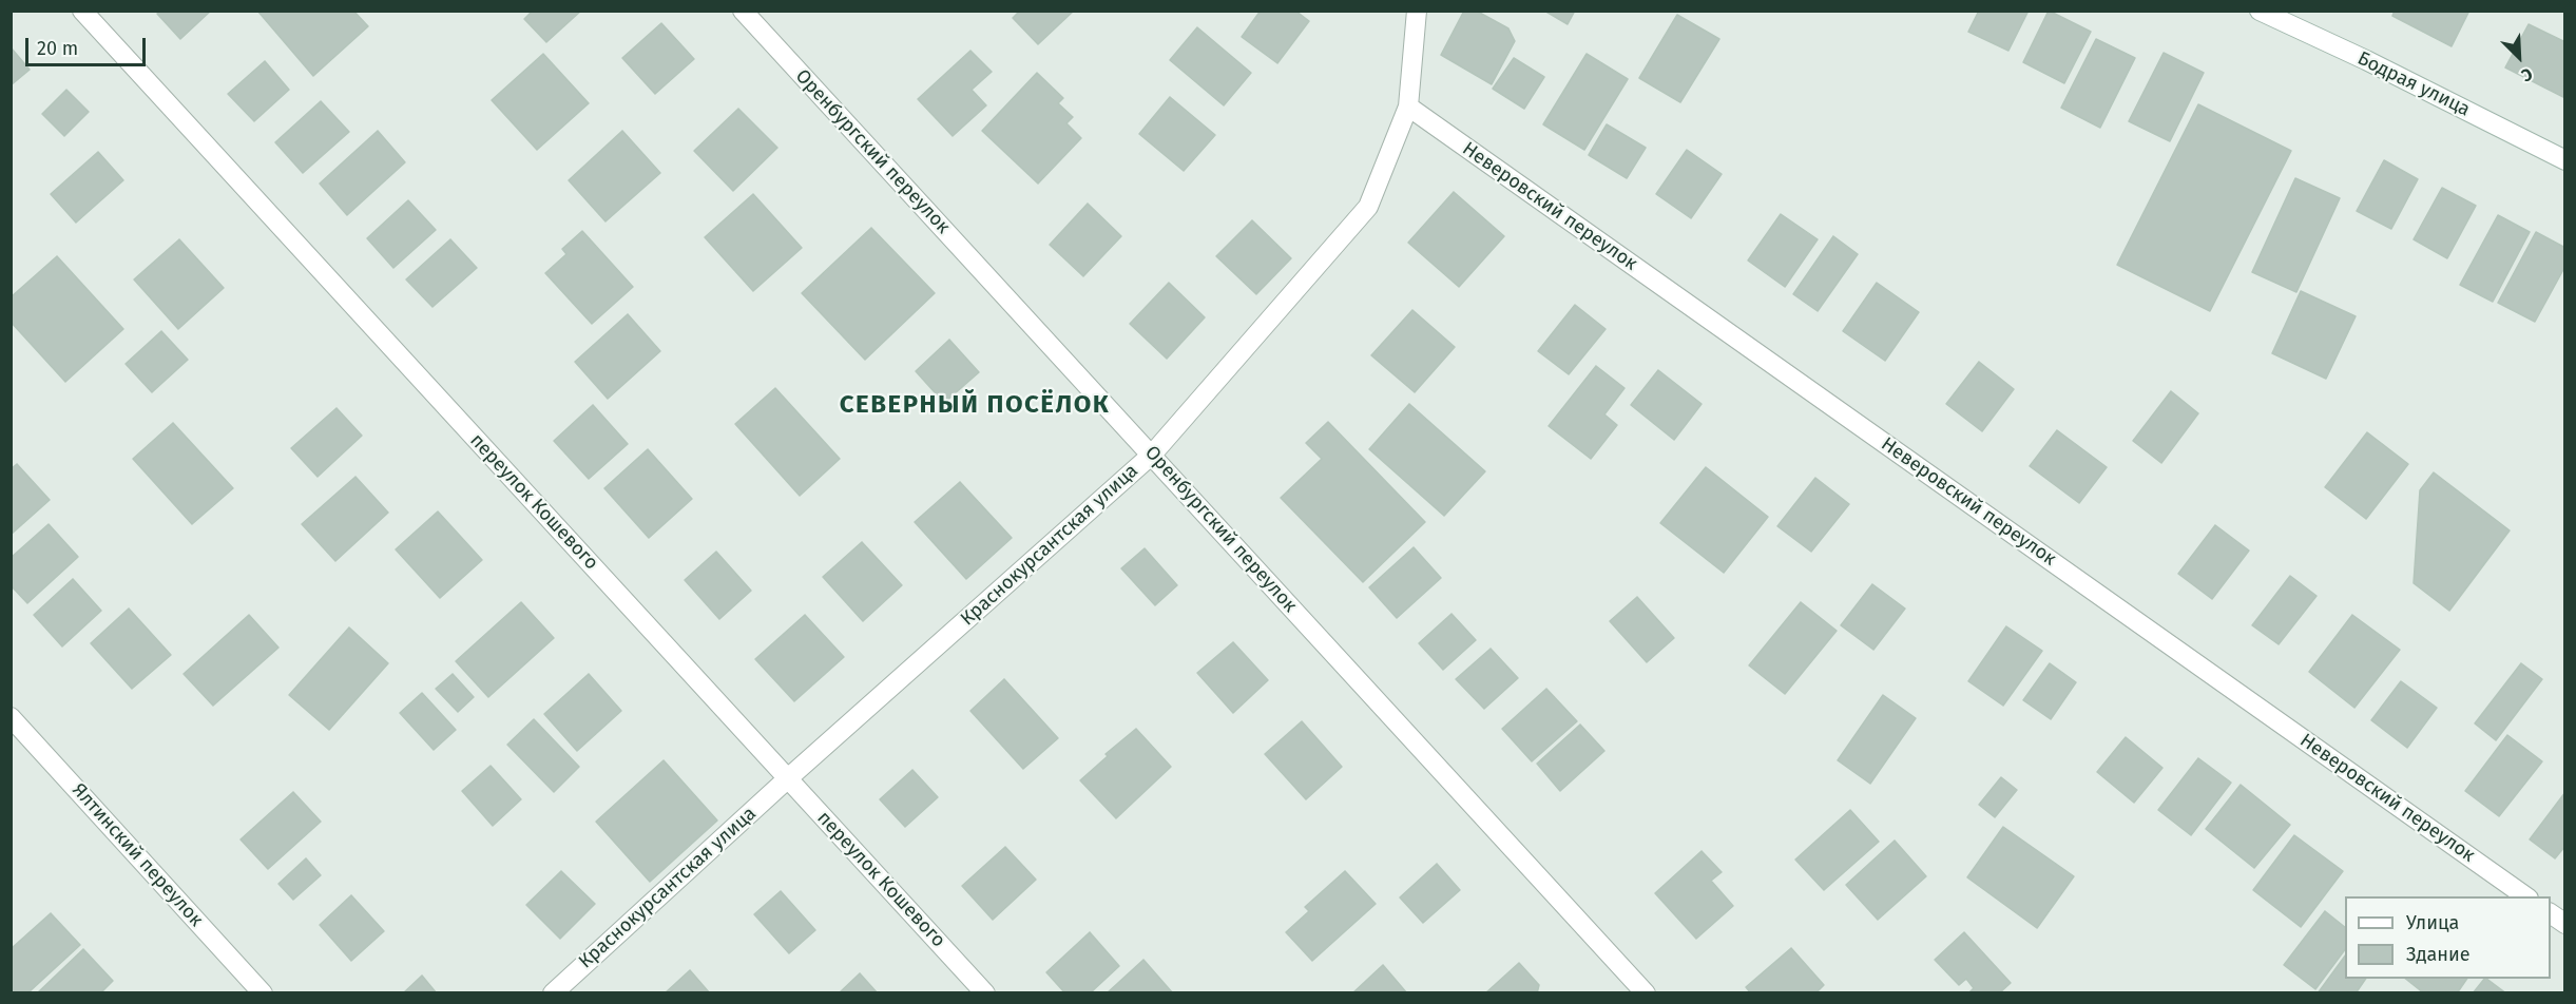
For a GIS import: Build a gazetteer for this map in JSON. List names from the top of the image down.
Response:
{
  "streets": {
    "street": [
      "Бодрая улица",
      "Оренбургский переулок",
      "Неверовский переулок",
      "переулок Кошевого",
      "Краснокурсантская улица",
      "Ялтинский переулок"
    ]
  },
  "crossings": [
    ["Оренбургский переулок", "Краснокурсантская улица"],
    ["Неверовский переулок", "Краснокурсантская улица"],
    ["переулок Кошевого", "Краснокурсантская улица"]
  ],
  "districts": ["СЕВЕРНЫЙ ПОСЁЛОК"],
  "legend": ["Улица", "Здание"],
  "scale_bar": "20 m",
  "north": "bottom right"
}
